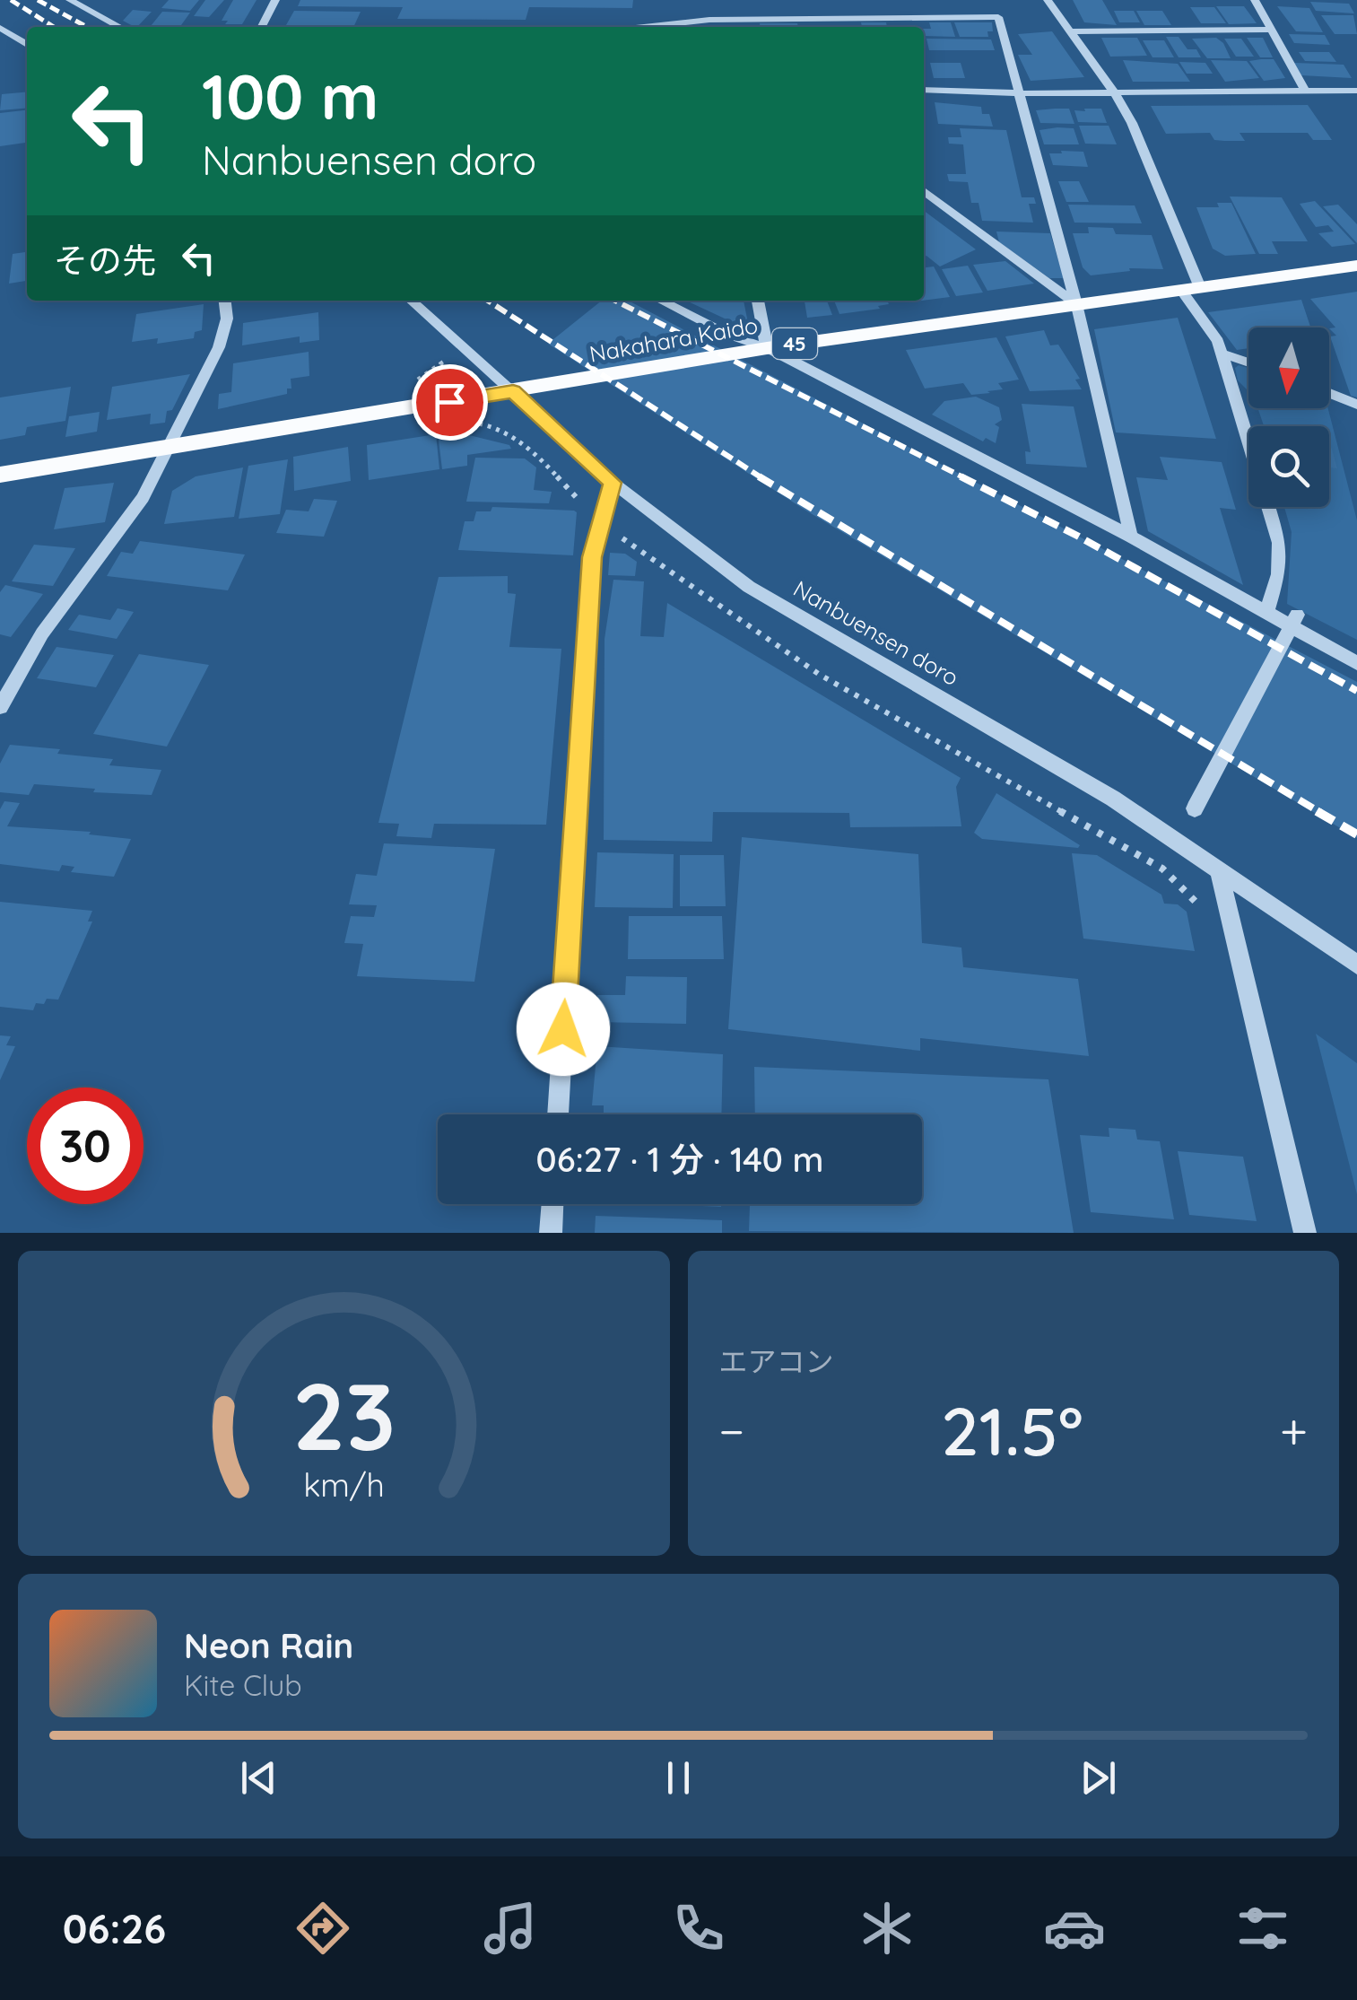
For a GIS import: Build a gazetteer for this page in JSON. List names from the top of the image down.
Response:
{
  "streets": {
    "main road": ["Nakahara Kaido", "45"],
    "street": ["Nanbuensen doro"]
  },
  "crossings": [
    ["Nakahara Kaido", "Nanbuensen doro"]
  ],
  "north": "bottom",
  "page": {
    "turn": ["100 m", "Nanbuensen doro"],
    "then": "その先",
    "limit": "30",
    "trip": "06:27 · 1 分 · 140 m",
    "tile": "エアコン",
    "heat": ["−", "21.5°", "+"],
    "song": ["Neon Rain", "Kite Club"],
    "tabs": "06:26",
    "gauge": ["23", "km/h"]
  }
}
